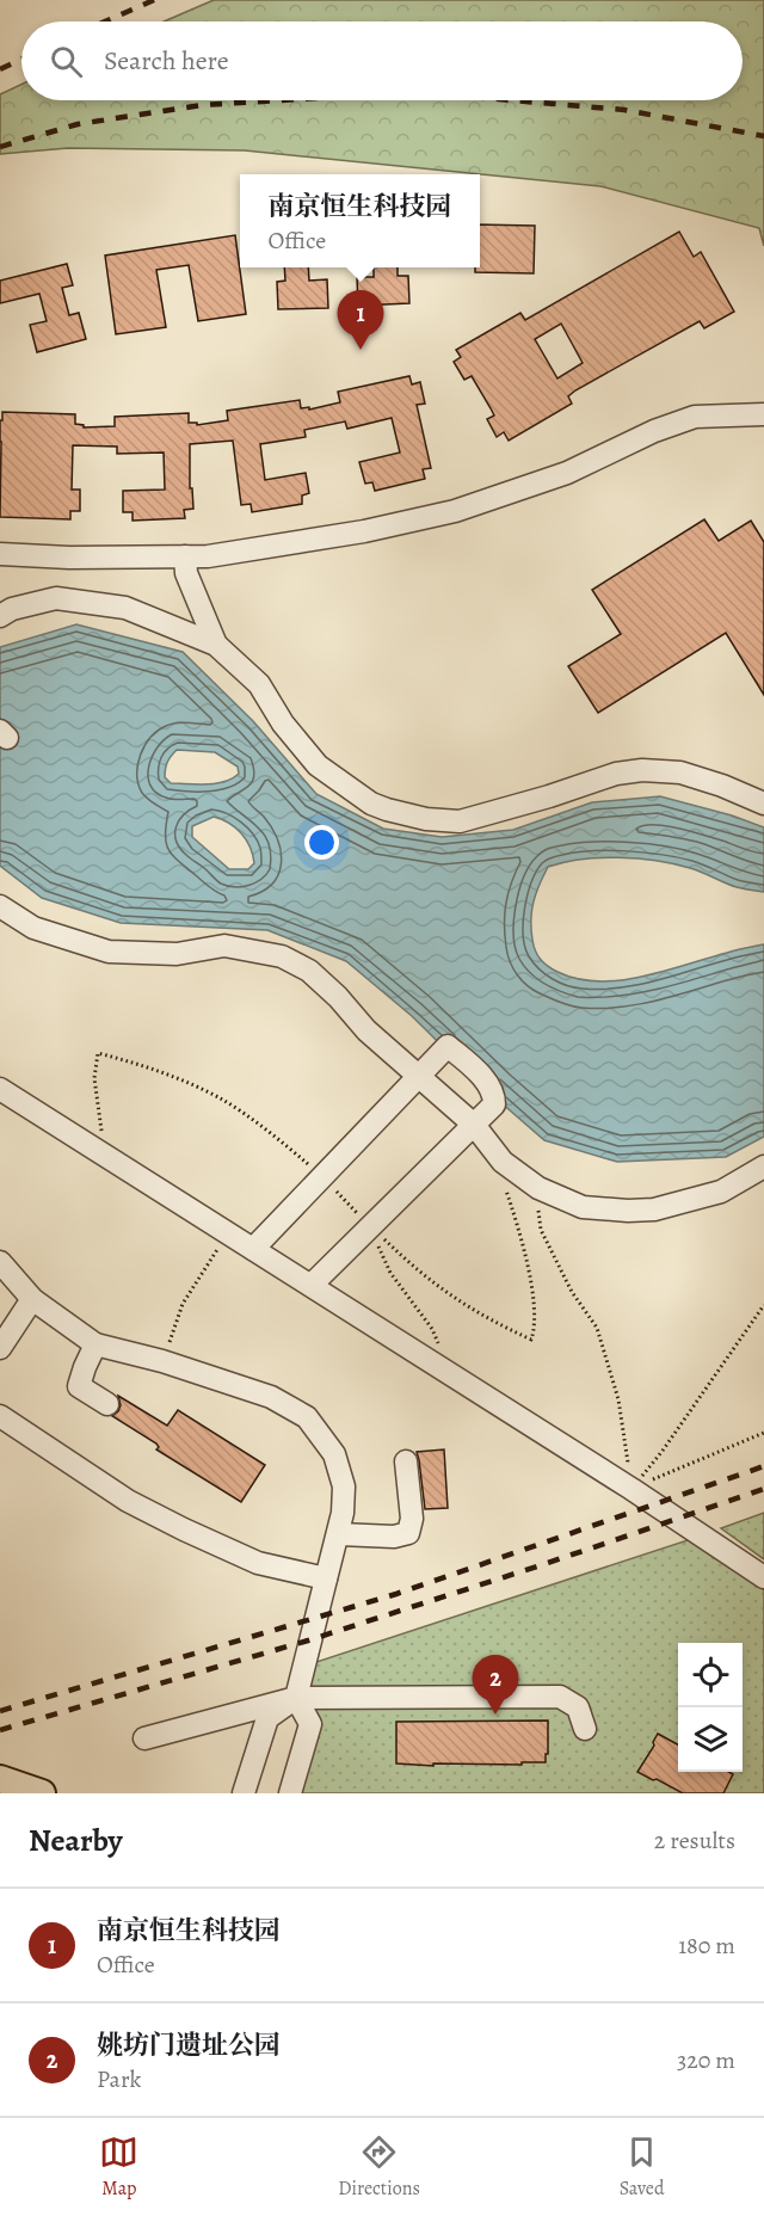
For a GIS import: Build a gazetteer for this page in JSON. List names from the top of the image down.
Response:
{
  "page": {
    "search": "Search here",
    "popup": ["南京恒生科技园", "Office"],
    "pins": ["1", "2"],
    "heading": ["Nearby", "2 results"],
    "list": [
      {
        "mark": "1",
        "name": "南京恒生科技园",
        "note": "Office",
        "value": "180 m"
      },
      {
        "mark": "2",
        "name": "姚坊门遗址公园",
        "note": "Park",
        "value": "320 m"
      }
    ],
    "nav": ["Map", "Directions", "Saved"]
  }
}
